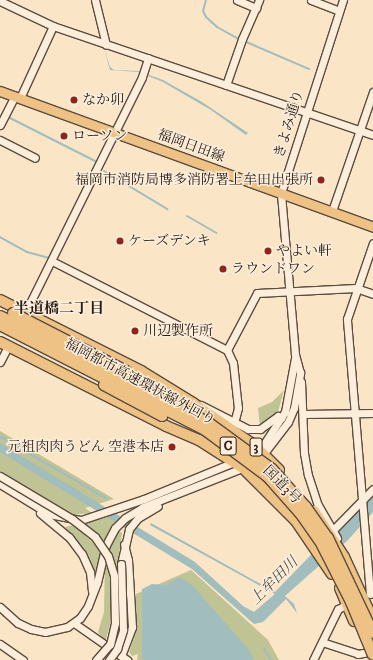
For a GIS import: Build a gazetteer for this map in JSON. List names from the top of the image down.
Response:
{
  "streets": {
    "highway": [
      "福岡都市高速環状線外回り",
      "C",
      "3",
      "国道3号"
    ],
    "main road": ["福岡日田線"],
    "street": ["きよみ通り"]
  },
  "crossings": [
    ["きよみ通り", "福岡日田線"],
    ["きよみ通り", "国道3号"],
    ["福岡都市高速環状線外回り", "C"],
    ["福岡都市高速環状線外回り", "国道3号"]
  ],
  "districts": ["半道橋二丁目"],
  "water": ["上牟田川"],
  "places": [
    "なか卯",
    "ローソン",
    "福岡市消防局博多消防署上牟田出張所",
    "ケーズデンキ",
    "やよい軒",
    "ラウンドワン",
    "川辺製作所",
    "元祖肉肉うどん 空港本店"
  ]
}
